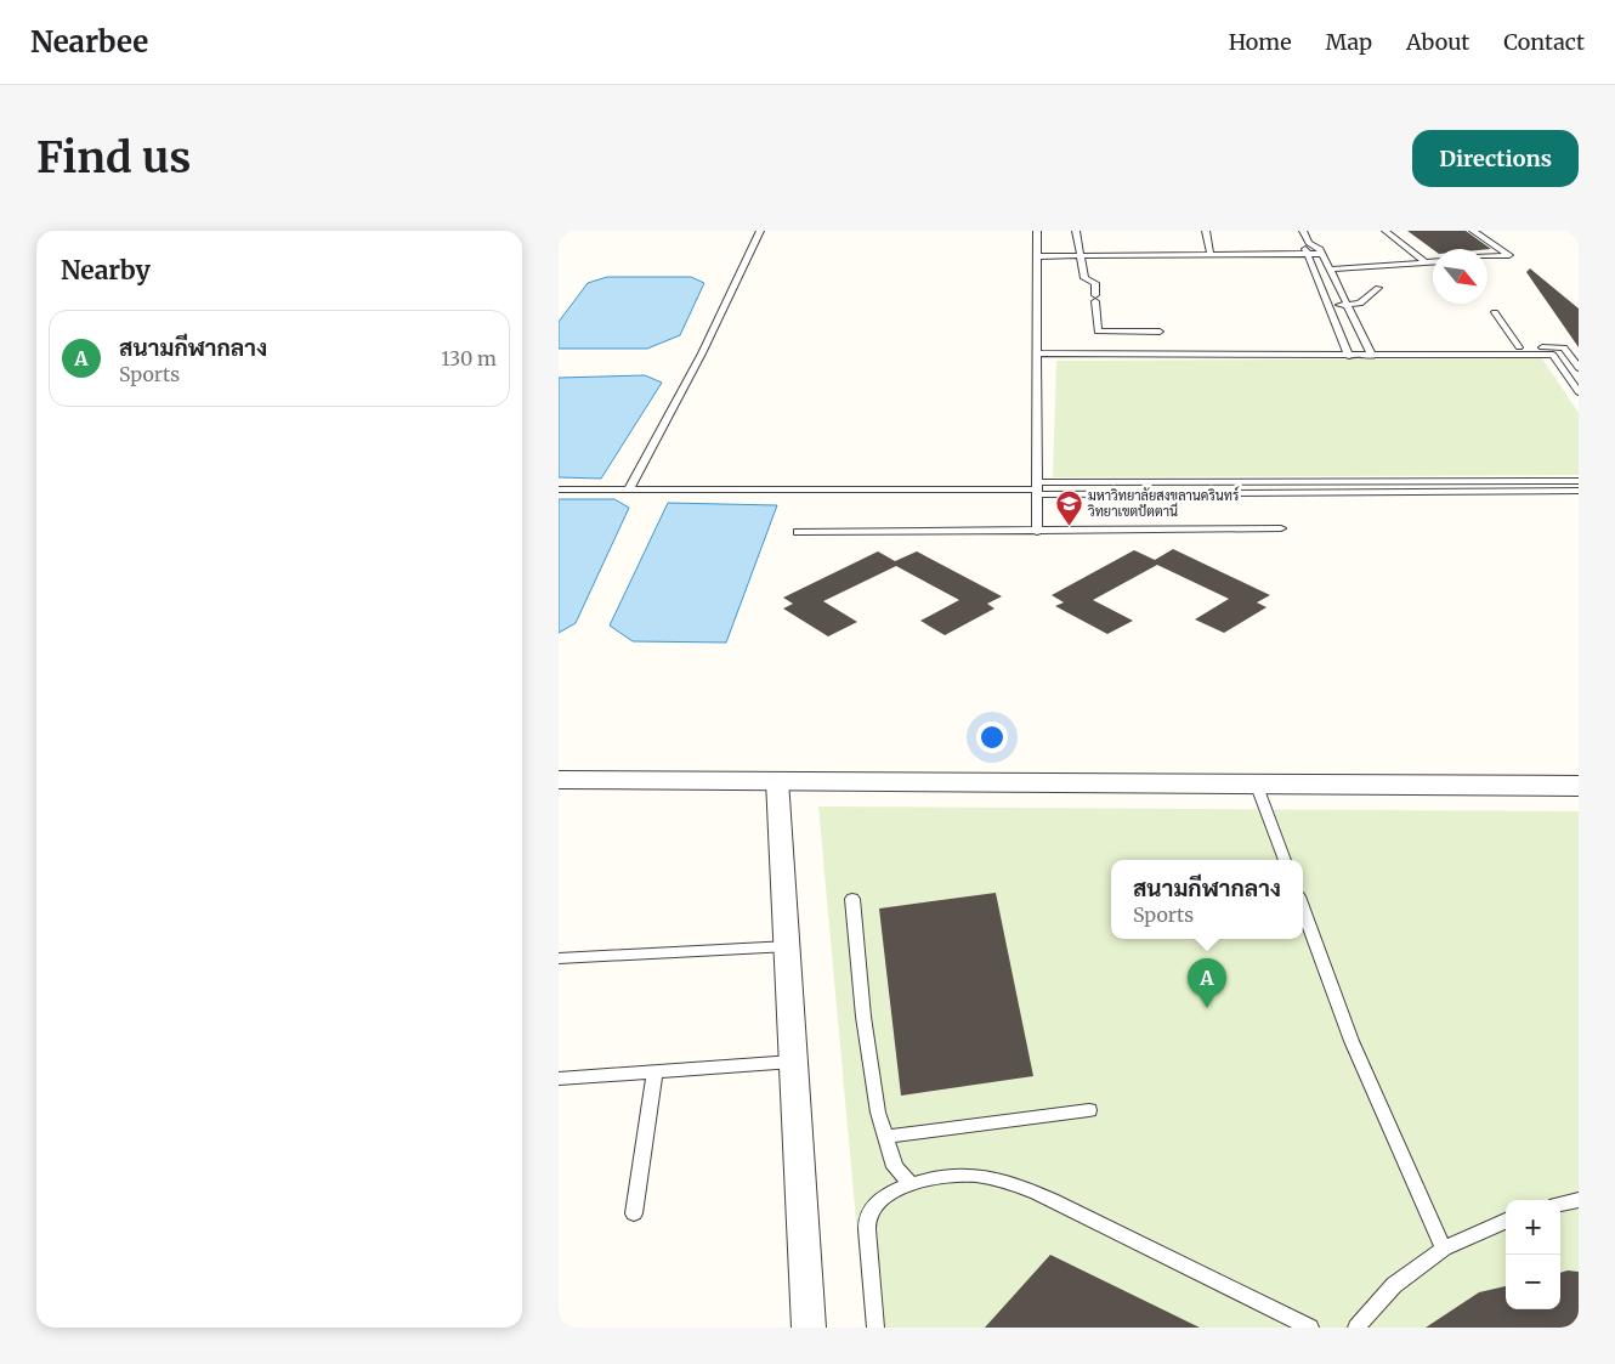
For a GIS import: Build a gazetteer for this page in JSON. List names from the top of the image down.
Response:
{
  "places": {
    "school or university": ["มหาวิทยาลัยสงขลานครินทร์ วิทยาเขตปัตตานี"]
  },
  "north": "bottom right",
  "page": {
    "header": "Nearbee",
    "nav": [
      "Home",
      "Map",
      "About",
      "Contact"
    ],
    "buttons": "Directions",
    "title": "Find us",
    "heading": "Nearby",
    "list": [
      {
        "mark": "A",
        "name": "สนามกีฬากลาง",
        "note": "Sports",
        "value": "130 m"
      }
    ],
    "popup": ["สนามกีฬากลาง", "Sports"],
    "pins": "A",
    "map_buttons": ["+", "−"]
  }
}
